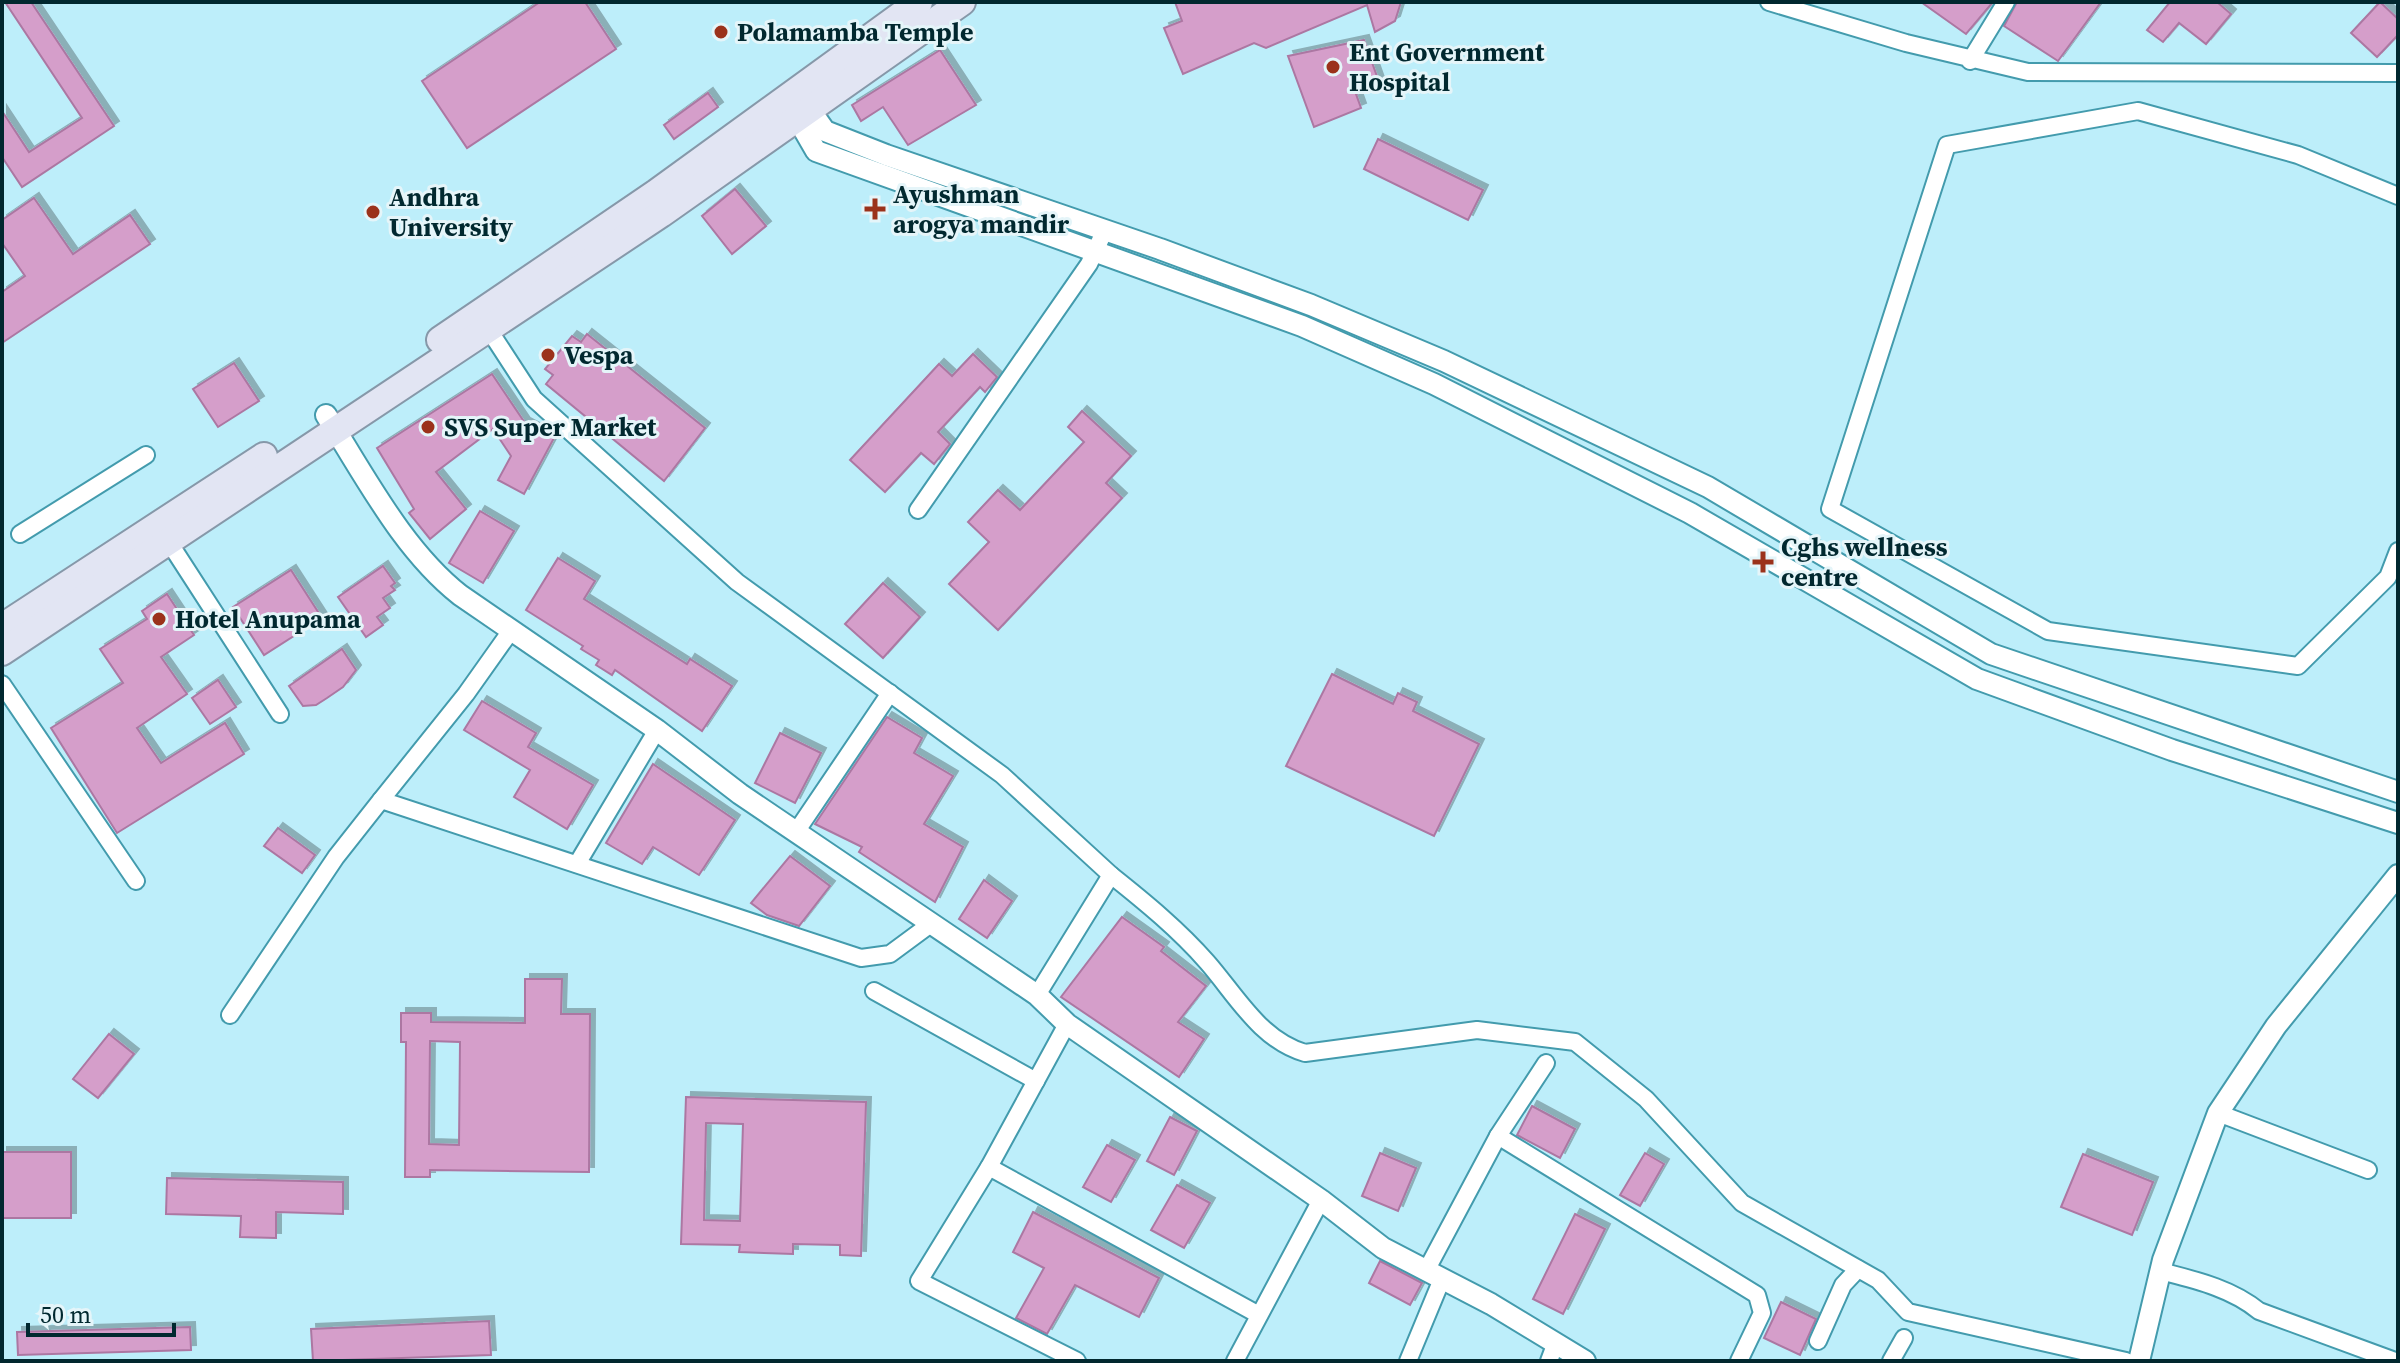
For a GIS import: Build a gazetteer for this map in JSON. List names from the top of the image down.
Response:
{
  "places": {
    "other": [
      "Polamamba Temple",
      "Ent Government Hospital",
      "Andhra University",
      "Vespa",
      "SVS Super Market",
      "Hotel Anupama"
    ],
    "health": ["Ayushman arogya mandir", "Cghs wellness centre"]
  },
  "scale_bar": "50 m"
}
